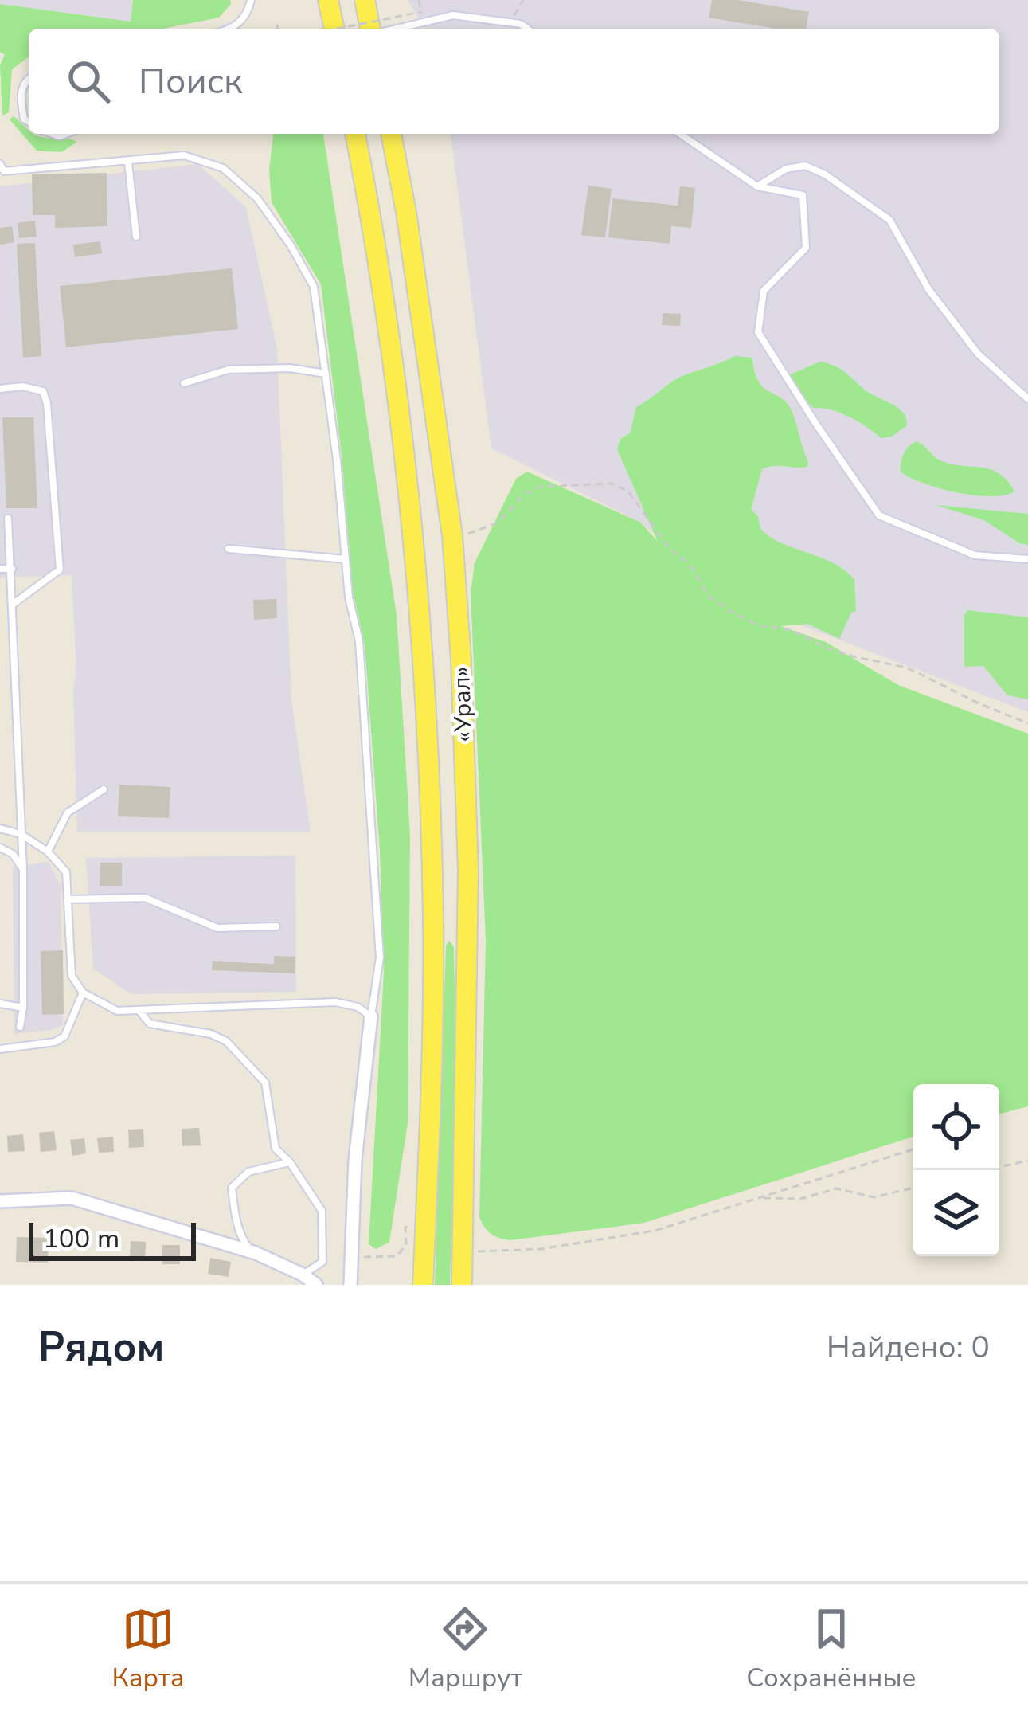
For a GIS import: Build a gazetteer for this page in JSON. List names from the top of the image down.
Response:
{
  "streets": {
    "main road": ["«Урал»"]
  },
  "scale_bar": "100 m",
  "page": {
    "search": "Поиск",
    "scale": "100 m",
    "heading": ["Рядом", "Найдено: 0"],
    "nav": ["Карта", "Маршрут", "Сохранённые"]
  }
}
